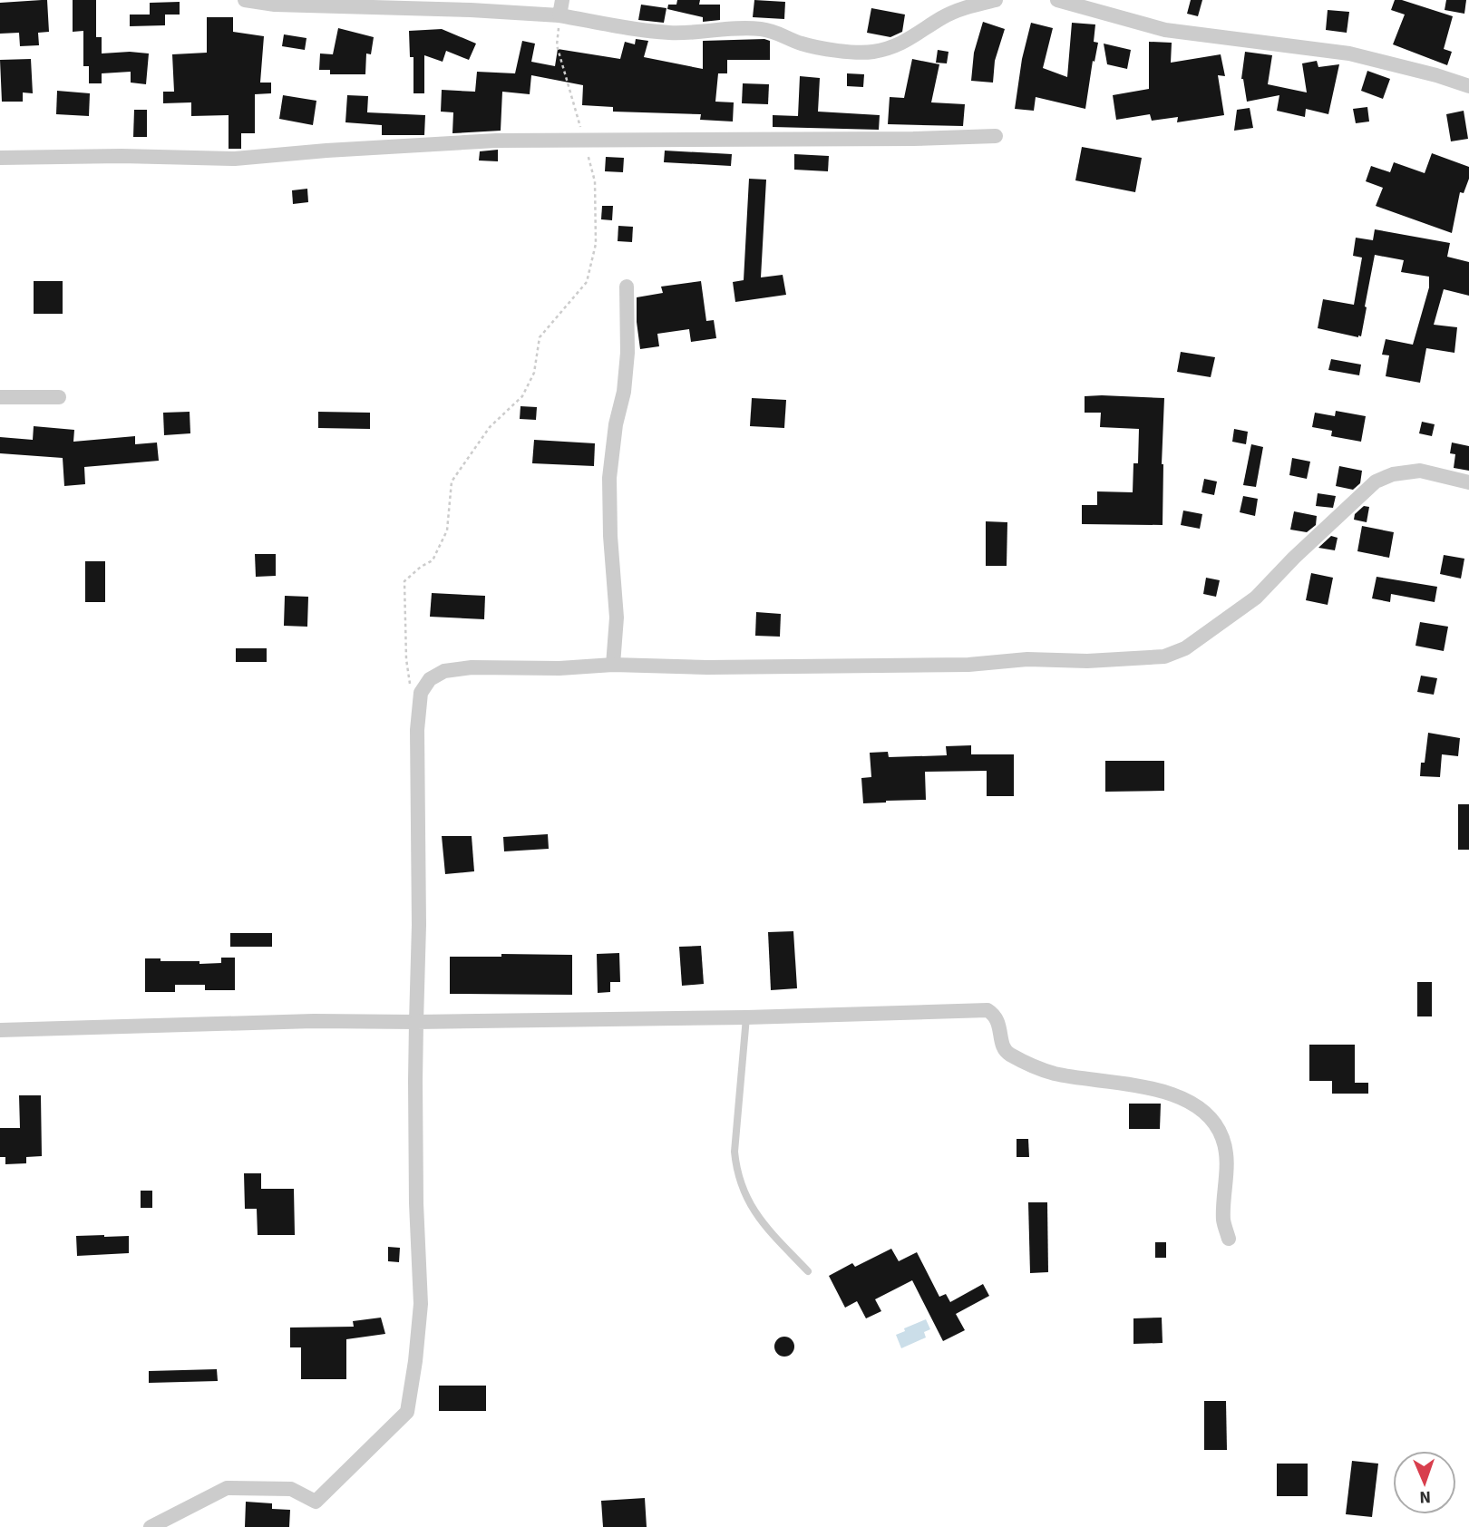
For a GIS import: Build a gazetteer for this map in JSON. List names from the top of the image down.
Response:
{
  "north": "bottom"
}
